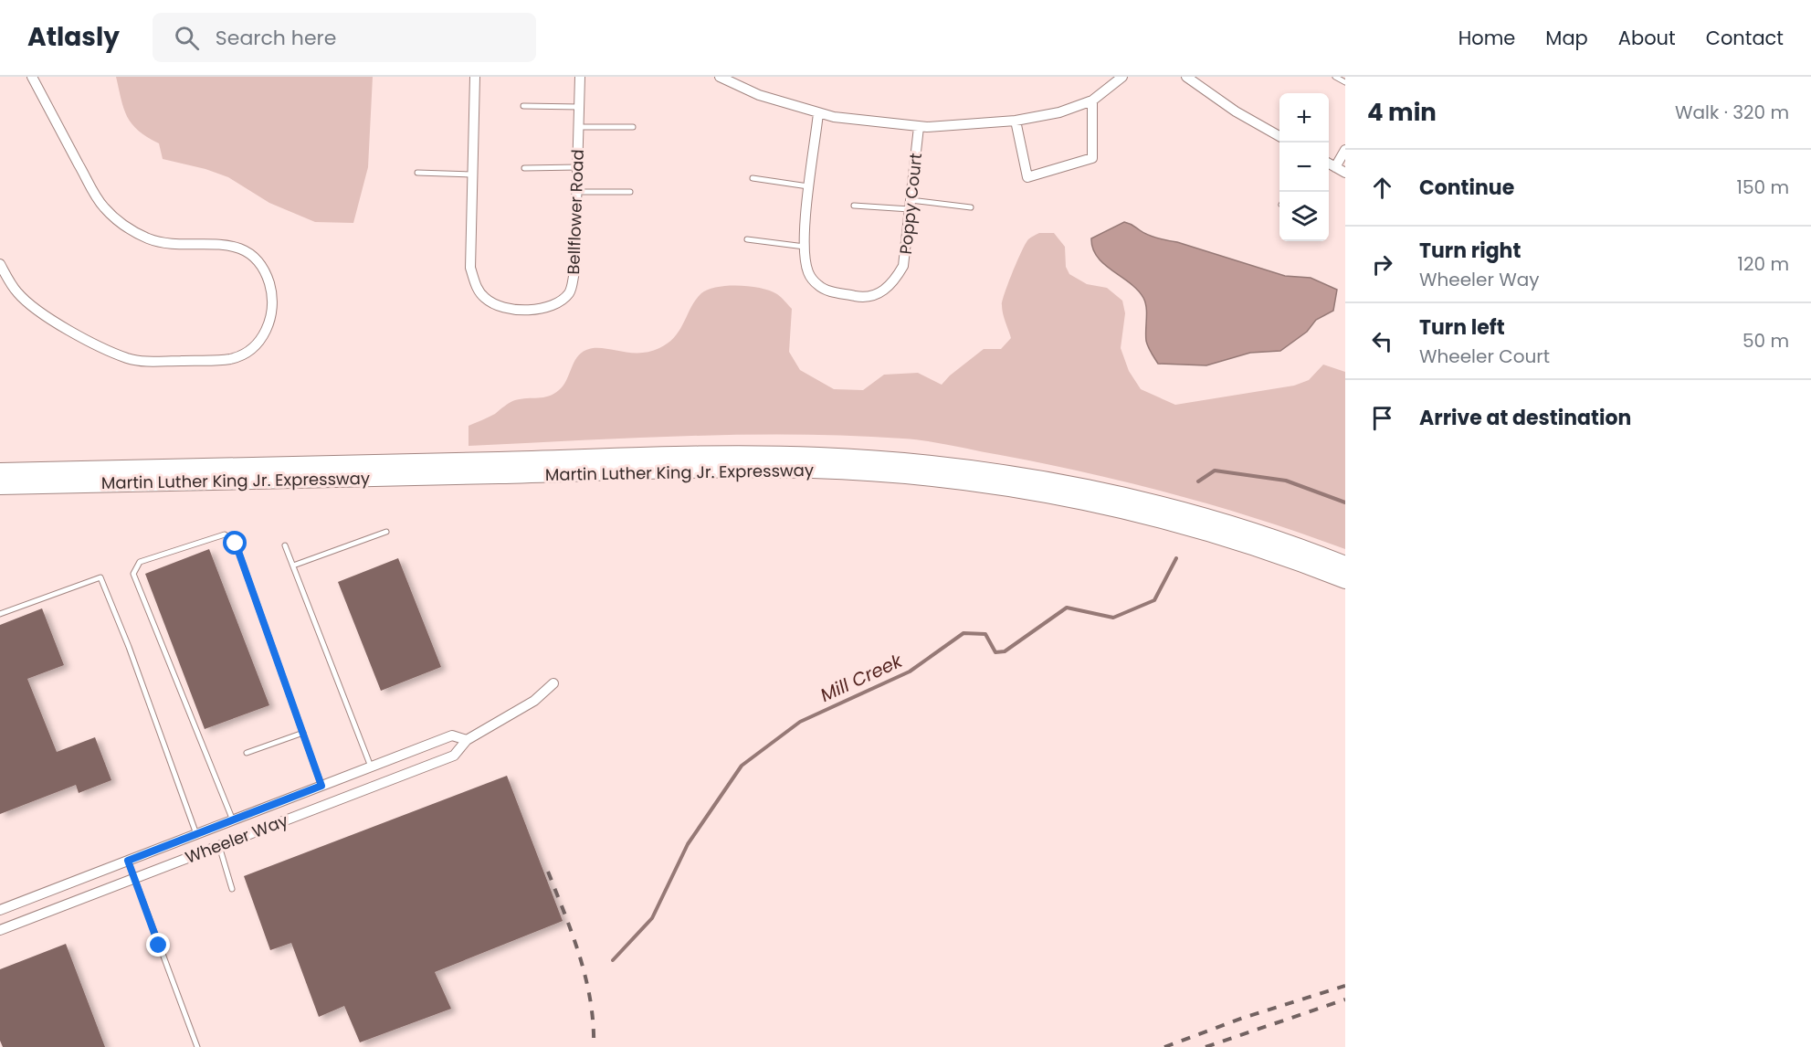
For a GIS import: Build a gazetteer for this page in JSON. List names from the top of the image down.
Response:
{
  "streets": {
    "highway": ["Martin Luther King Jr. Expressway"],
    "street": ["Poppy Court", "Bellflower Road", "Wheeler Way"]
  },
  "water": ["Mill Creek"],
  "page": {
    "header": "Atlasly",
    "search": "Search here",
    "nav": [
      "Home",
      "Map",
      "About",
      "Contact"
    ],
    "heading": ["4 min", "Walk · 320 m"],
    "map_buttons": ["+", "−"],
    "list": [
      ["Continue", "150 m"],
      ["Turn right", "Wheeler Way", "120 m"],
      ["Turn left", "Wheeler Court", "50 m"],
      "Arrive at destination"
    ]
  }
}
